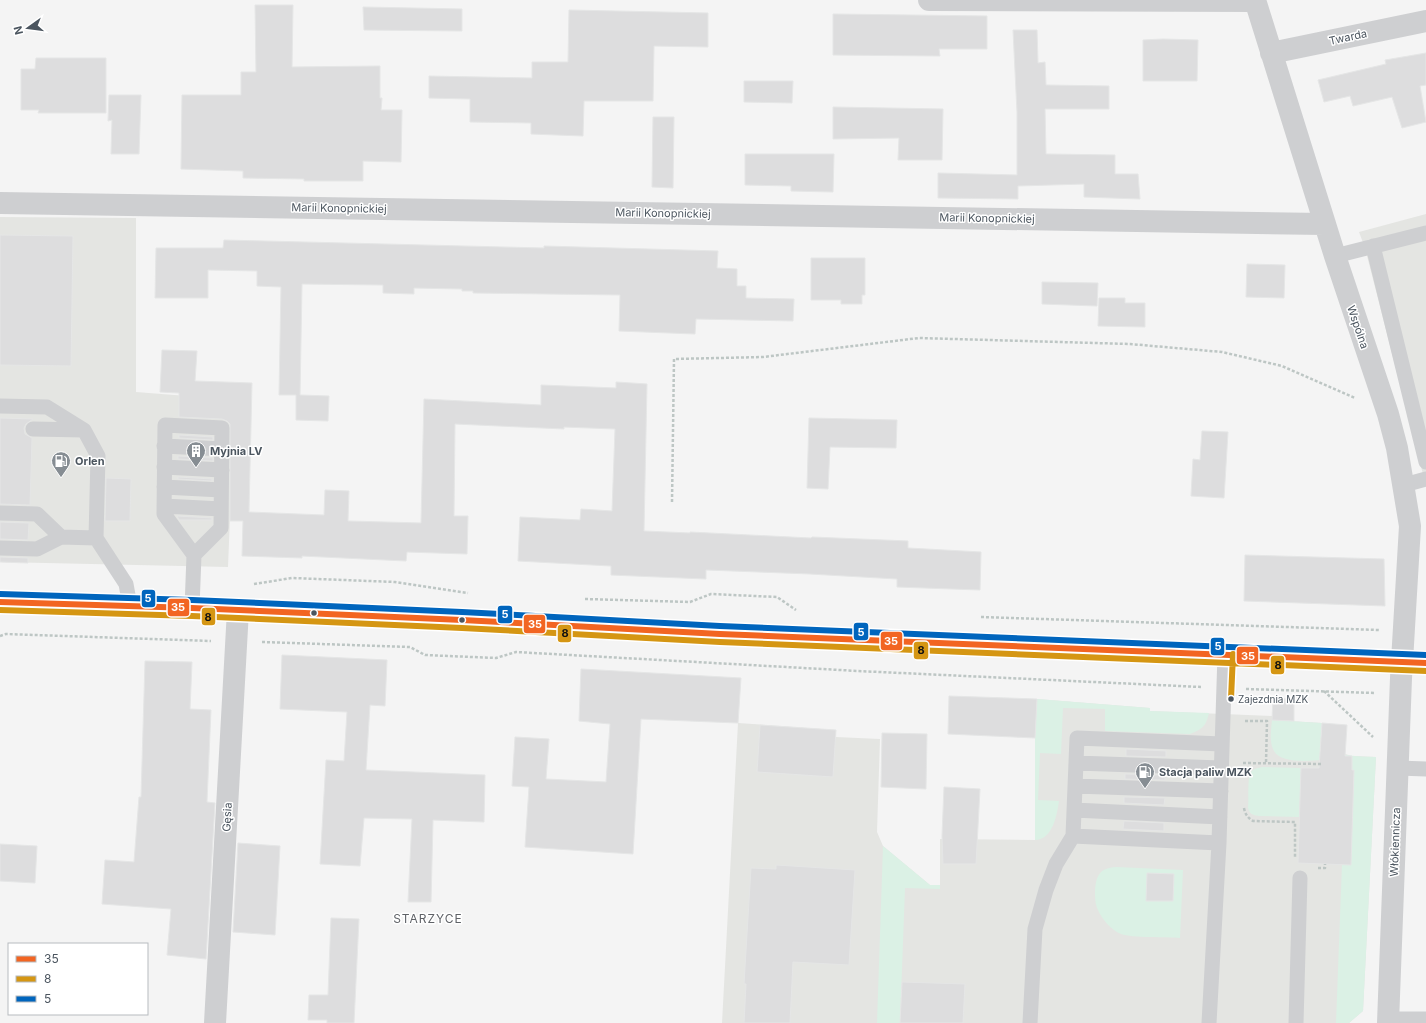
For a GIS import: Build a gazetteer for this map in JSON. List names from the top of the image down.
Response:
{
  "streets": {
    "street": [
      "Twarda",
      "Marii Konopnickiej",
      "Wspólna",
      "Gęsia",
      "Włókiennicza"
    ]
  },
  "crossings": [
    ["Twarda", "Wspólna"],
    ["Marii Konopnickiej", "Wspólna"],
    ["Wspólna", "Włókiennicza"]
  ],
  "districts": ["STARZYCE"],
  "places": {
    "building": ["Myjnia LV"],
    "fuel station": ["Orlen", "Stacja paliw MZK"],
    "other": ["Zajezdnia MZK"]
  },
  "lines": ["transit line 5", "transit line 35", "transit line 8"],
  "legend": ["35", "8", "5"],
  "north": "left"
}
